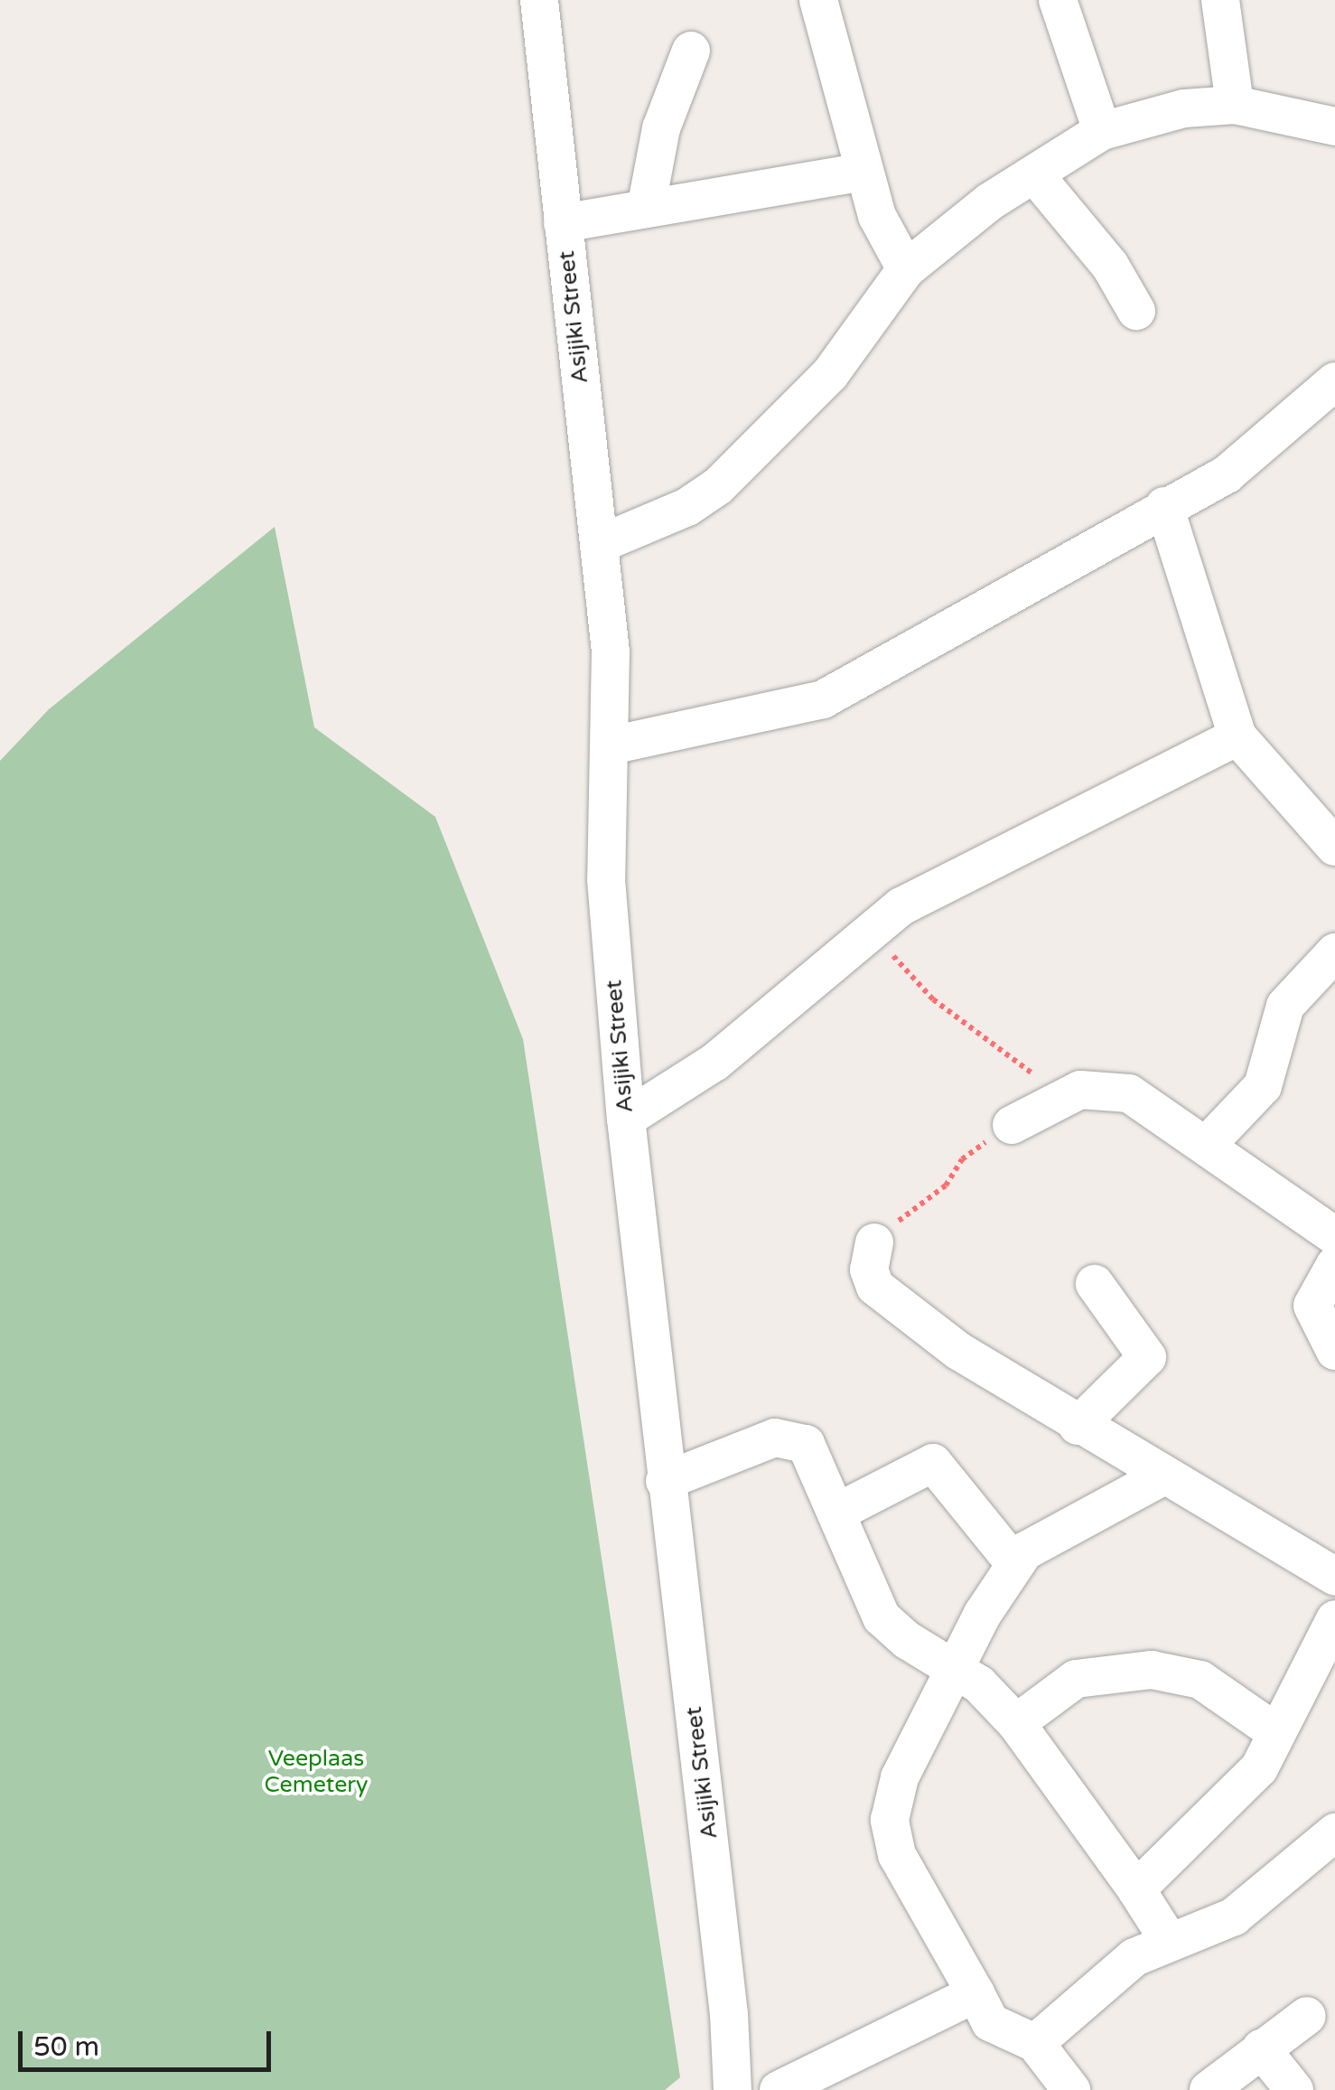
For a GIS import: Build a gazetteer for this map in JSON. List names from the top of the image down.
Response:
{
  "streets": {
    "street": ["Asijiki Street"]
  },
  "parks": ["Veeplaas Cemetery"],
  "scale_bar": "50 m"
}
